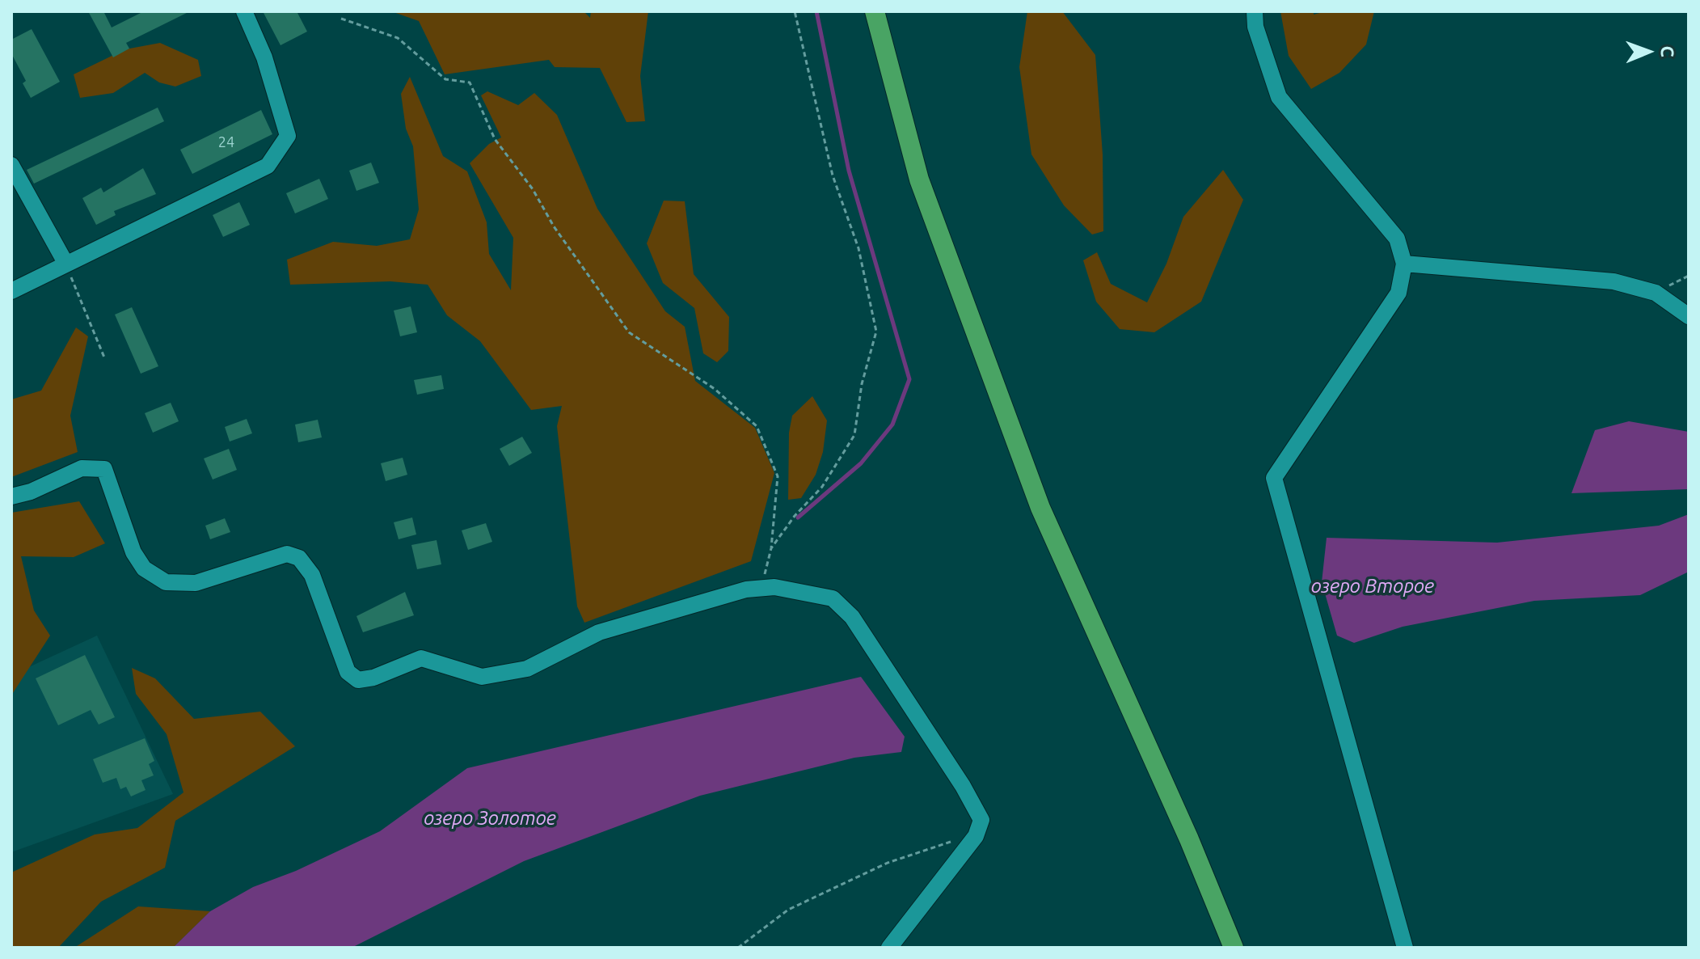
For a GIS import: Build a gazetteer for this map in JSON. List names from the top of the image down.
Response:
{
  "water": ["озеро Второе", "озеро Золотое"],
  "house_numbers": ["24"],
  "north": "right"
}
